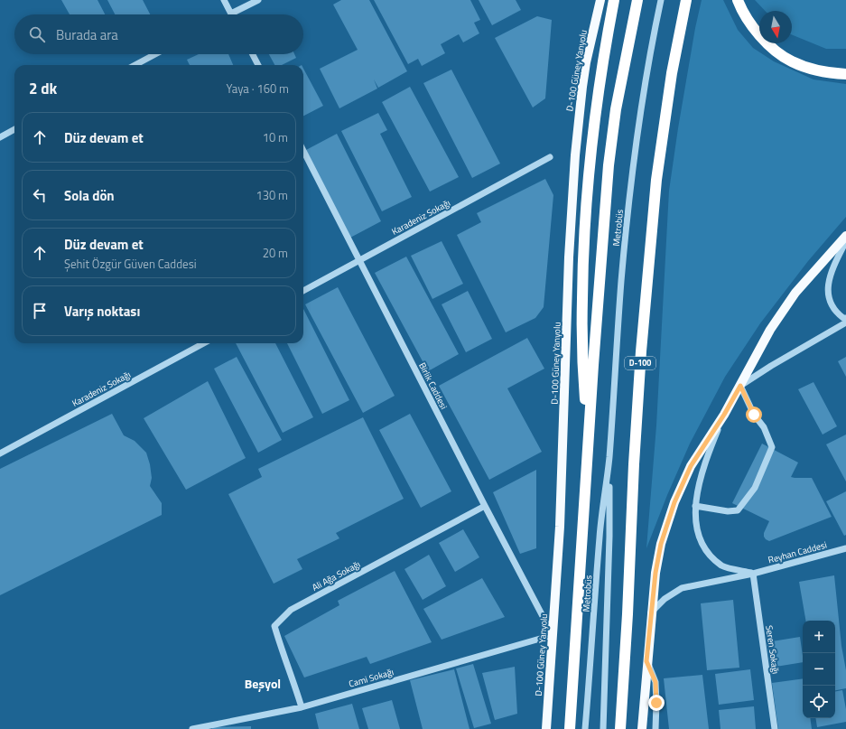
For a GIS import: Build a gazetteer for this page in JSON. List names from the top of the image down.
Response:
{
  "streets": {
    "highway": ["D-100"],
    "main road": ["D-100 Güney Yanyolu"],
    "street": [
      "Karadeniz Sokağı",
      "Metrobüs",
      "Birlik Caddesi",
      "Reyhan Caddesi",
      "Ali Ağa Sokağı",
      "Seren Sokağı",
      "Cami Sokağı"
    ]
  },
  "crossings": [
    ["D-100 Güney Yanyolu", "Birlik Caddesi"],
    ["D-100 Güney Yanyolu", "Cami Sokağı"],
    ["Karadeniz Sokağı", "Birlik Caddesi"],
    ["Birlik Caddesi", "Ali Ağa Sokağı"],
    ["Birlik Caddesi", "Cami Sokağı"],
    ["Reyhan Caddesi", "Seren Sokağı"],
    ["Ali Ağa Sokağı", "Cami Sokağı"]
  ],
  "districts": ["Beşyol"],
  "north": "bottom",
  "page": {
    "search": "Burada ara",
    "heading": ["2 dk", "Yaya · 160 m"],
    "list": [
      ["Düz devam et", "10 m"],
      ["Sola dön", "130 m"],
      ["Düz devam et", "Şehit Özgür Güven Caddesi", "20 m"],
      "Varış noktası"
    ],
    "map_buttons": ["+", "−"]
  }
}
